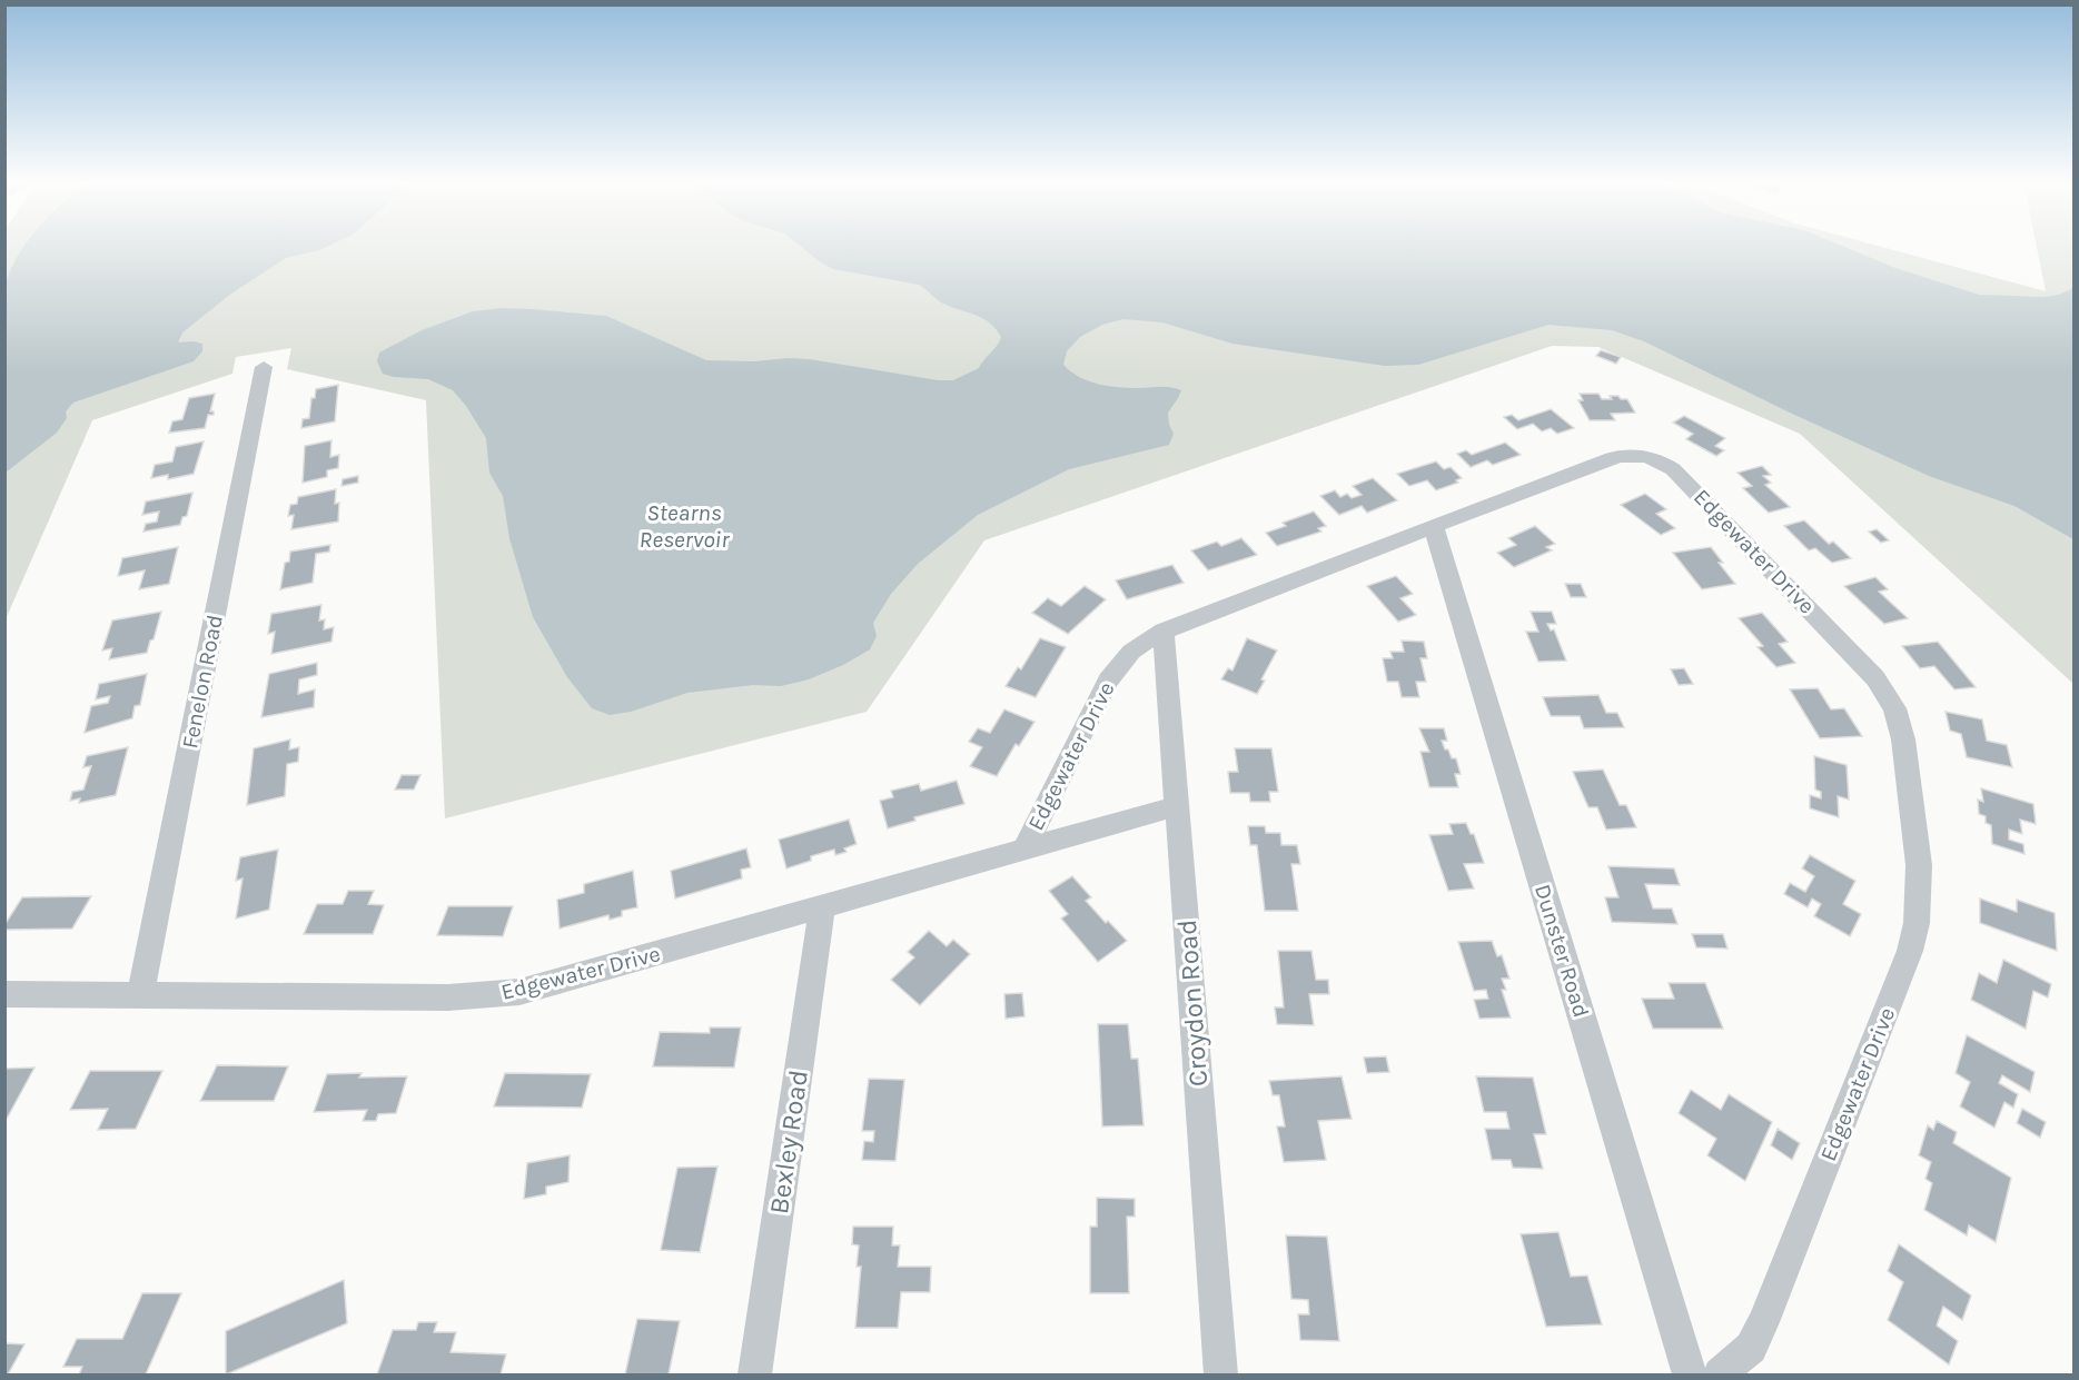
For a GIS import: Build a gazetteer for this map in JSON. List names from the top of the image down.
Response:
{
  "streets": {
    "street": [
      "Edgewater Drive",
      "Fenelon Road",
      "Dunster Road",
      "Croydon Road",
      "Bexley Road"
    ]
  },
  "crossings": [
    ["Edgewater Drive", "Fenelon Road"],
    ["Edgewater Drive", "Dunster Road"],
    ["Edgewater Drive", "Croydon Road"],
    ["Edgewater Drive", "Bexley Road"]
  ],
  "water": ["Stearns Reservoir"]
}
